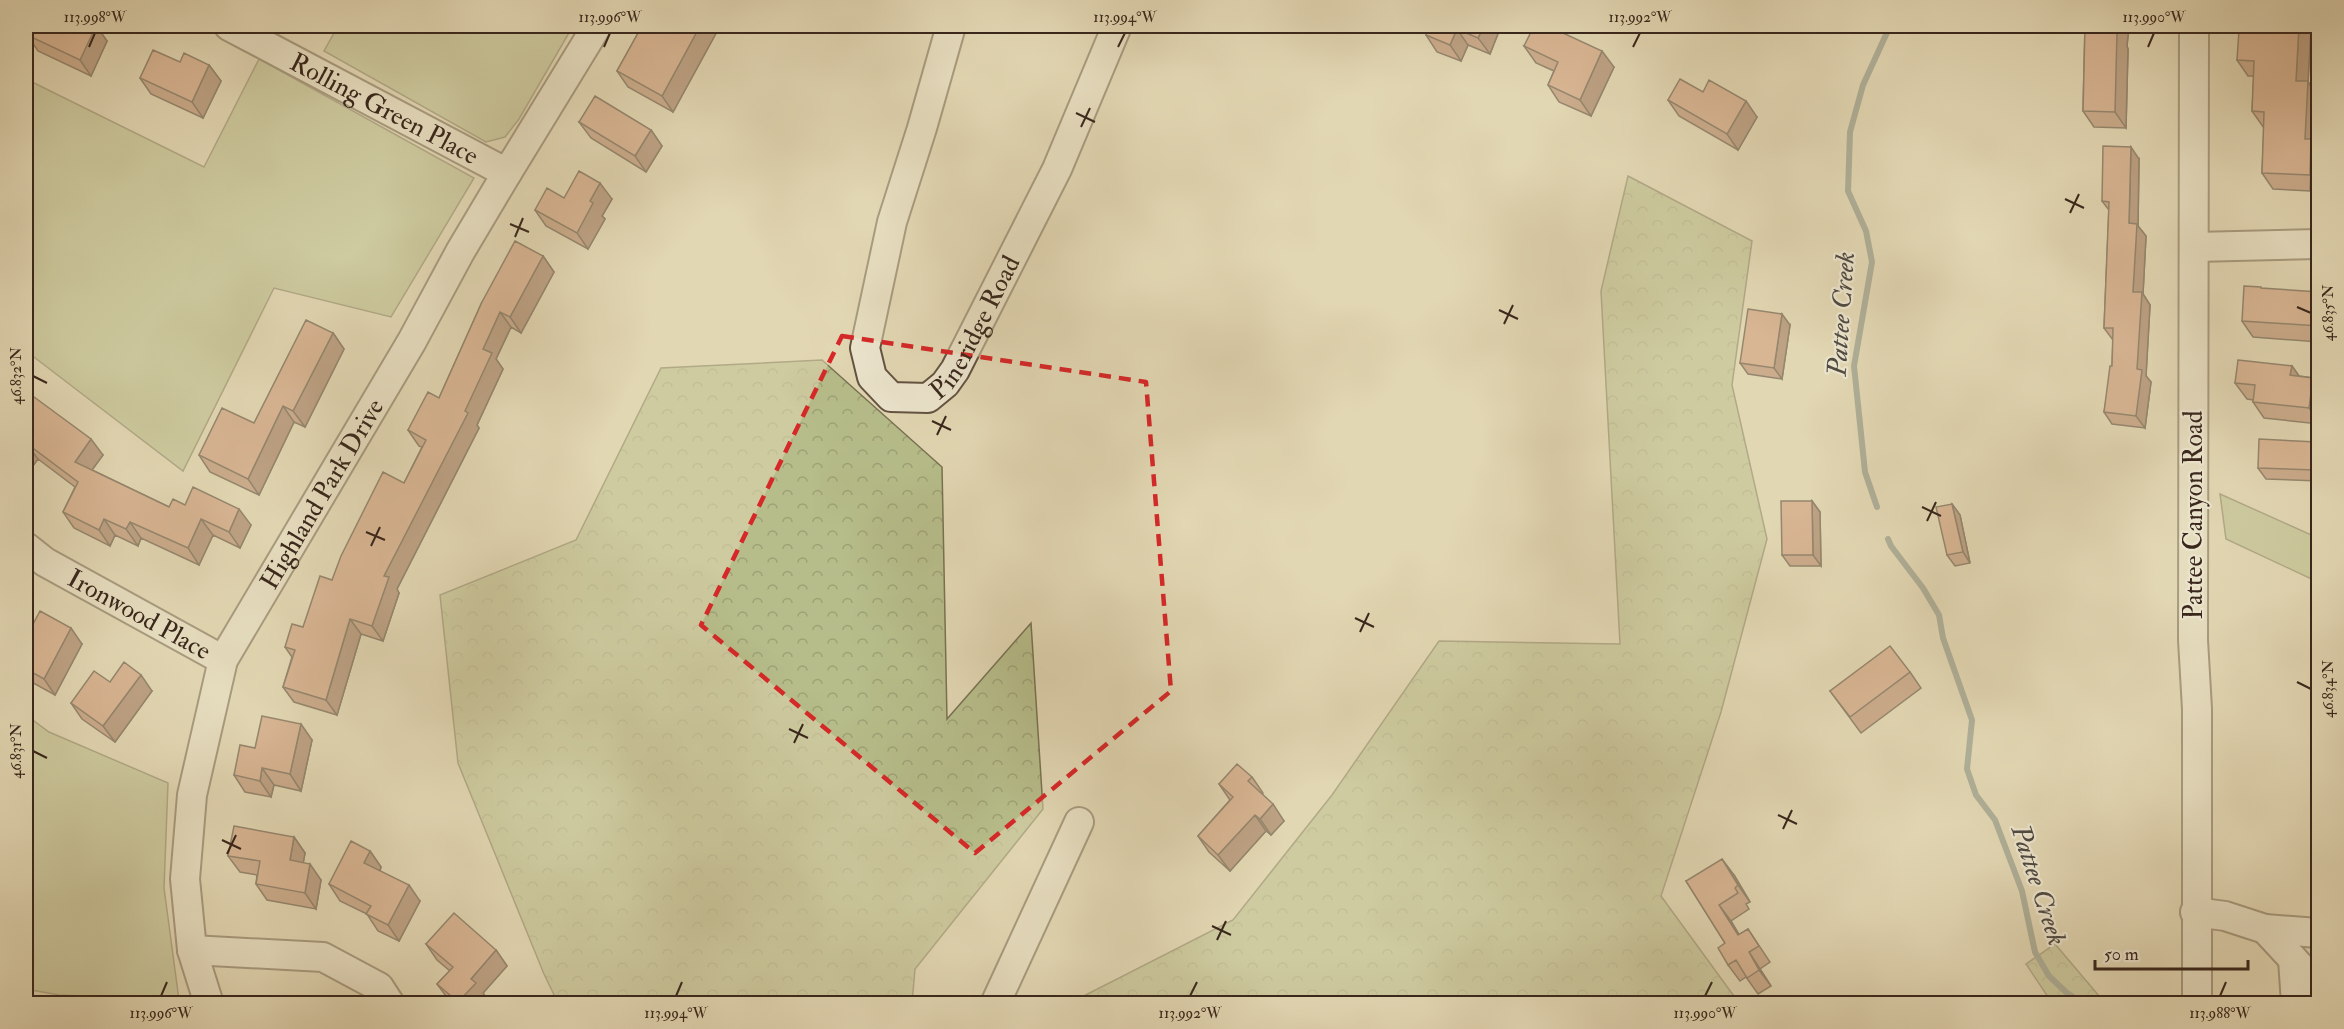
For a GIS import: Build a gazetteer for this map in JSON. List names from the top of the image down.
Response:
{
  "streets": {
    "street": [
      "Rolling Green Place",
      "Pineridge Road",
      "Highland Park Drive",
      "Pattee Canyon Road",
      "Ironwood Place"
    ]
  },
  "crossings": [
    ["Rolling Green Place", "Highland Park Drive"],
    ["Highland Park Drive", "Ironwood Place"]
  ],
  "water": ["Pattee Creek"],
  "scale_bar": "50 m",
  "coordinates": [
    "113.998°W",
    "113.996°W",
    "113.994°W",
    "113.992°W",
    "113.990°W",
    "46.835°N",
    "46.832°N",
    "46.834°N",
    "46.831°N",
    "113.988°W"
  ]
}
